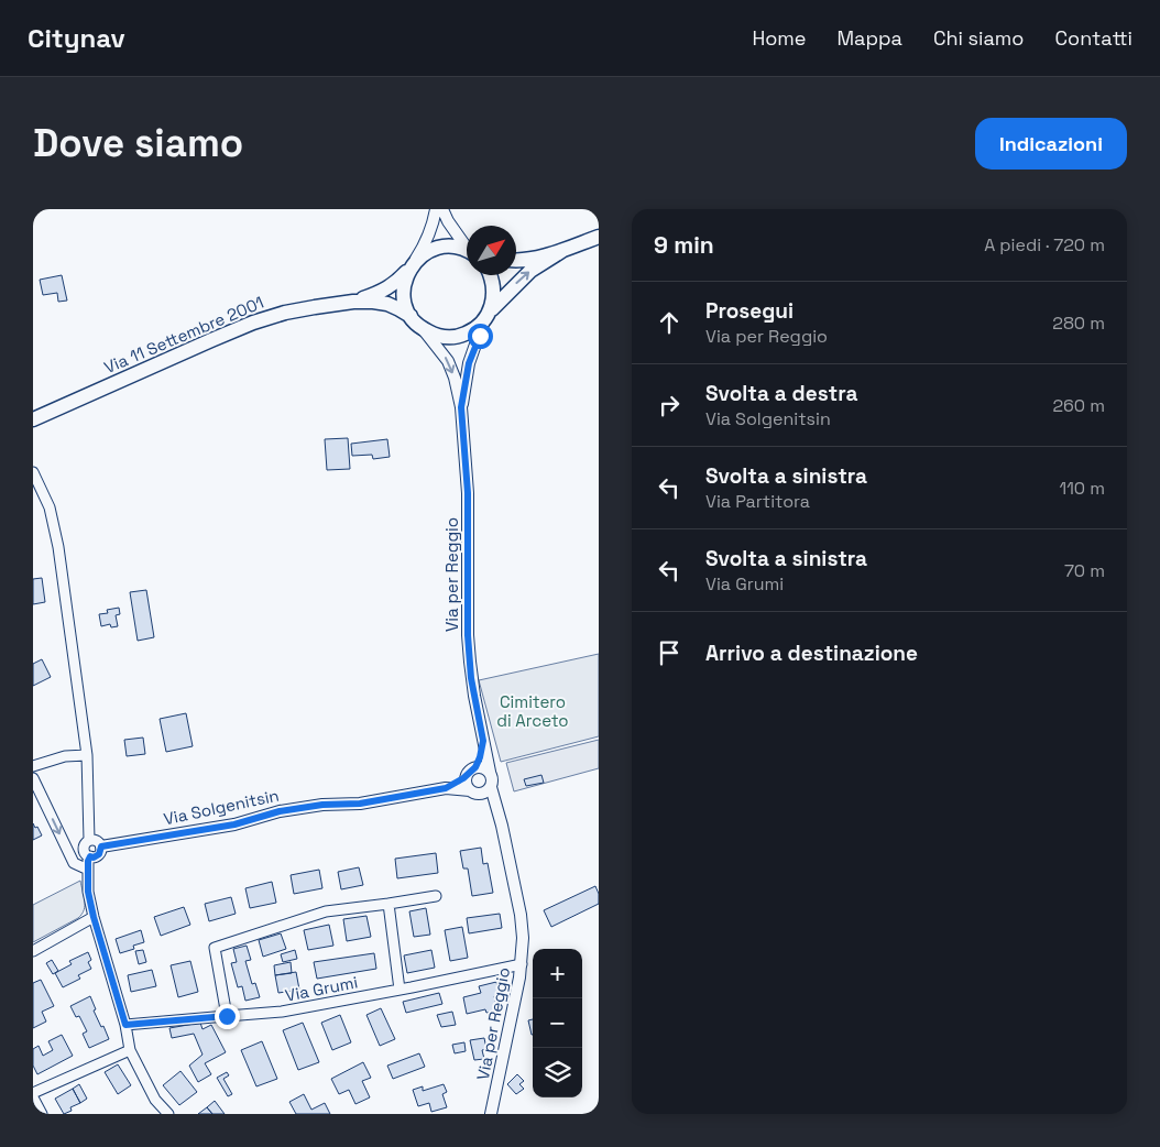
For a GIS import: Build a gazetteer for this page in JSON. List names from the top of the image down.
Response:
{
  "streets": {
    "main road": ["Via 11 Settembre 2001"],
    "street": ["Via per Reggio", "Via Solgenitsin", "Via Grumi"]
  },
  "crossings": [
    ["Via 11 Settembre 2001", "Via per Reggio"],
    ["Via per Reggio", "Via Solgenitsin"],
    ["Via per Reggio", "Via Grumi"]
  ],
  "parks": ["Cimitero di Arceto"],
  "north": "top right",
  "page": {
    "header": "Citynav",
    "nav": [
      "Home",
      "Mappa",
      "Chi siamo",
      "Contatti"
    ],
    "buttons": "Indicazioni",
    "title": "Dove siamo",
    "heading": ["9 min", "A piedi · 720 m"],
    "list": [
      ["Prosegui", "Via per Reggio", "280 m"],
      ["Svolta a destra", "Via Solgenitsin", "260 m"],
      ["Svolta a sinistra", "Via Partitora", "110 m"],
      ["Svolta a sinistra", "Via Grumi", "70 m"],
      "Arrivo a destinazione"
    ],
    "map_buttons": ["+", "−"]
  }
}
